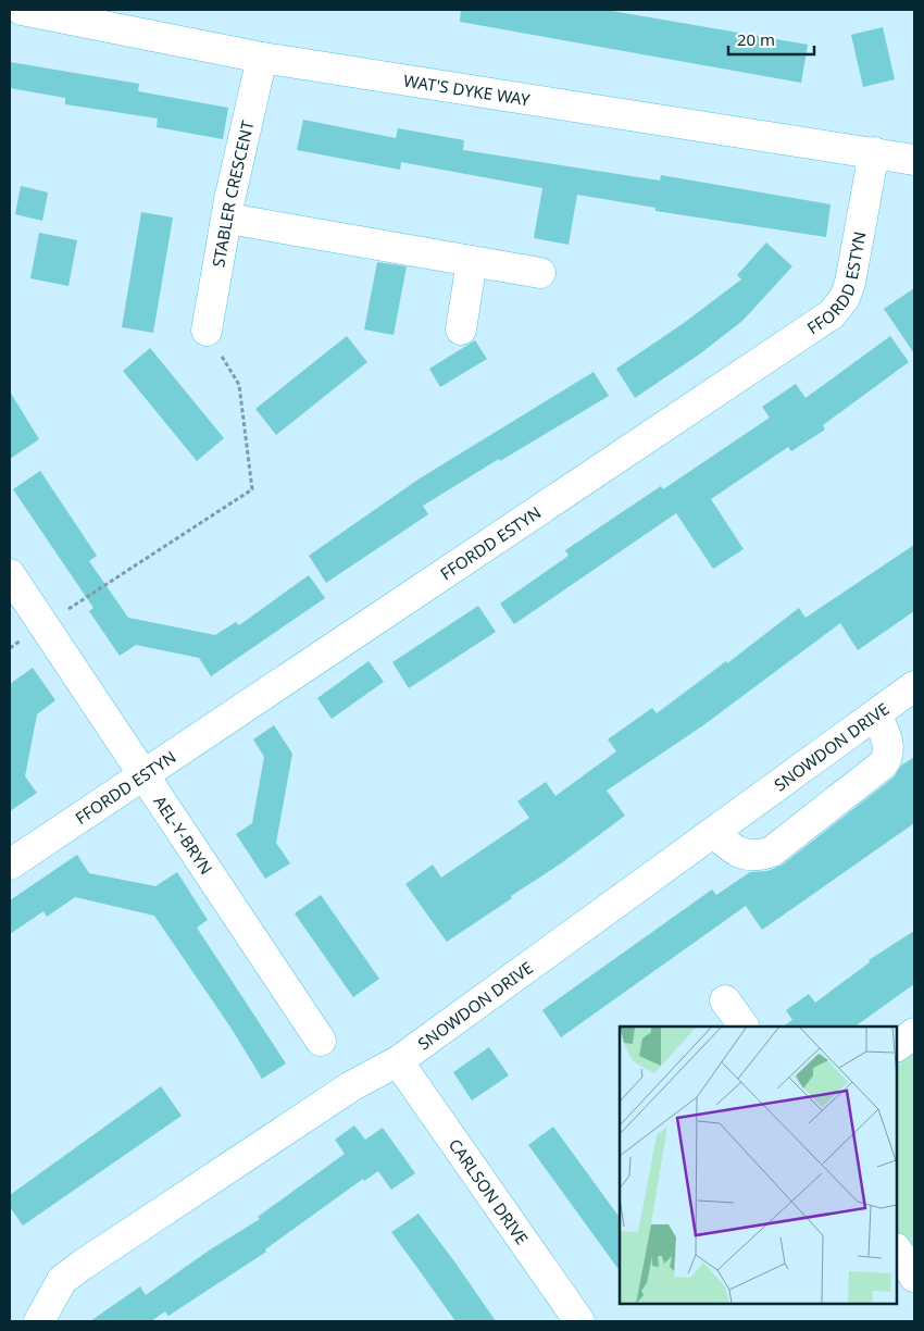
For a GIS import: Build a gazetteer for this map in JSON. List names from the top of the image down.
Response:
{
  "streets": {
    "street": [
      "WAT'S DYKE WAY",
      "STABLER CRESCENT",
      "FFORDD ESTYN",
      "SNOWDON DRIVE",
      "AEL-Y-BRYN",
      "CARLSON DRIVE"
    ]
  },
  "crossings": [
    ["WAT'S DYKE WAY", "STABLER CRESCENT"],
    ["WAT'S DYKE WAY", "FFORDD ESTYN"],
    ["FFORDD ESTYN", "AEL-Y-BRYN"],
    ["SNOWDON DRIVE", "CARLSON DRIVE"]
  ],
  "scale_bar": "20 m"
}
